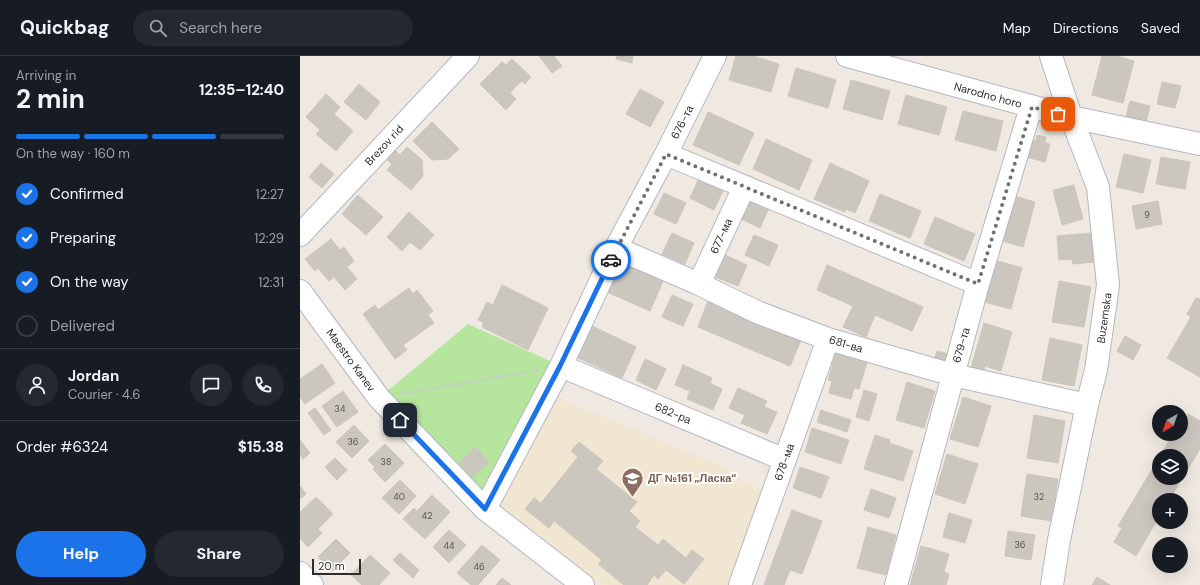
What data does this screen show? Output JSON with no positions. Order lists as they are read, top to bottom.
{
  "streets": {
    "street": [
      "Narodno horo",
      "676-та",
      "Brezov rid",
      "677-ма",
      "Buzemska",
      "681-ва",
      "679-та",
      "Maestro Kanev",
      "682-ра",
      "678-ма"
    ]
  },
  "crossings": [
    ["Narodno horo", "Buzemska"],
    ["Narodno horo", "679-та"],
    ["676-та", "681-ва"],
    ["676-та", "Maestro Kanev"],
    ["676-та", "682-ра"],
    ["677-ма", "681-ва"],
    ["Buzemska", "681-ва"],
    ["681-ва", "679-та"],
    ["681-ва", "678-ма"],
    ["682-ра", "678-ма"]
  ],
  "places": {
    "school or university": ["ДГ №161 „Ласка“"]
  },
  "house_numbers": [
    "9",
    "34",
    "36",
    "38",
    "40",
    "32",
    "42",
    "36",
    "44",
    "46"
  ],
  "scale_bar": "20 m",
  "north": "bottom left",
  "page": {
    "header": "Quickbag",
    "search": "Search here",
    "nav": ["Map", "Directions", "Saved"],
    "heading": ["2 min", "Arriving in", "12:35–12:40"],
    "panel": [
      "Jordan",
      "Courier · 4.6",
      "Order #6324",
      "$15.38"
    ],
    "bar": "On the way · 160 m",
    "list": [
      ["Confirmed", "12:27"],
      ["Preparing", "12:29"],
      ["On the way", "12:31"],
      "Delivered"
    ],
    "map_buttons": ["+", "−"],
    "buttons": ["Help", "Share"],
    "scale": "20 m"
  }
}
